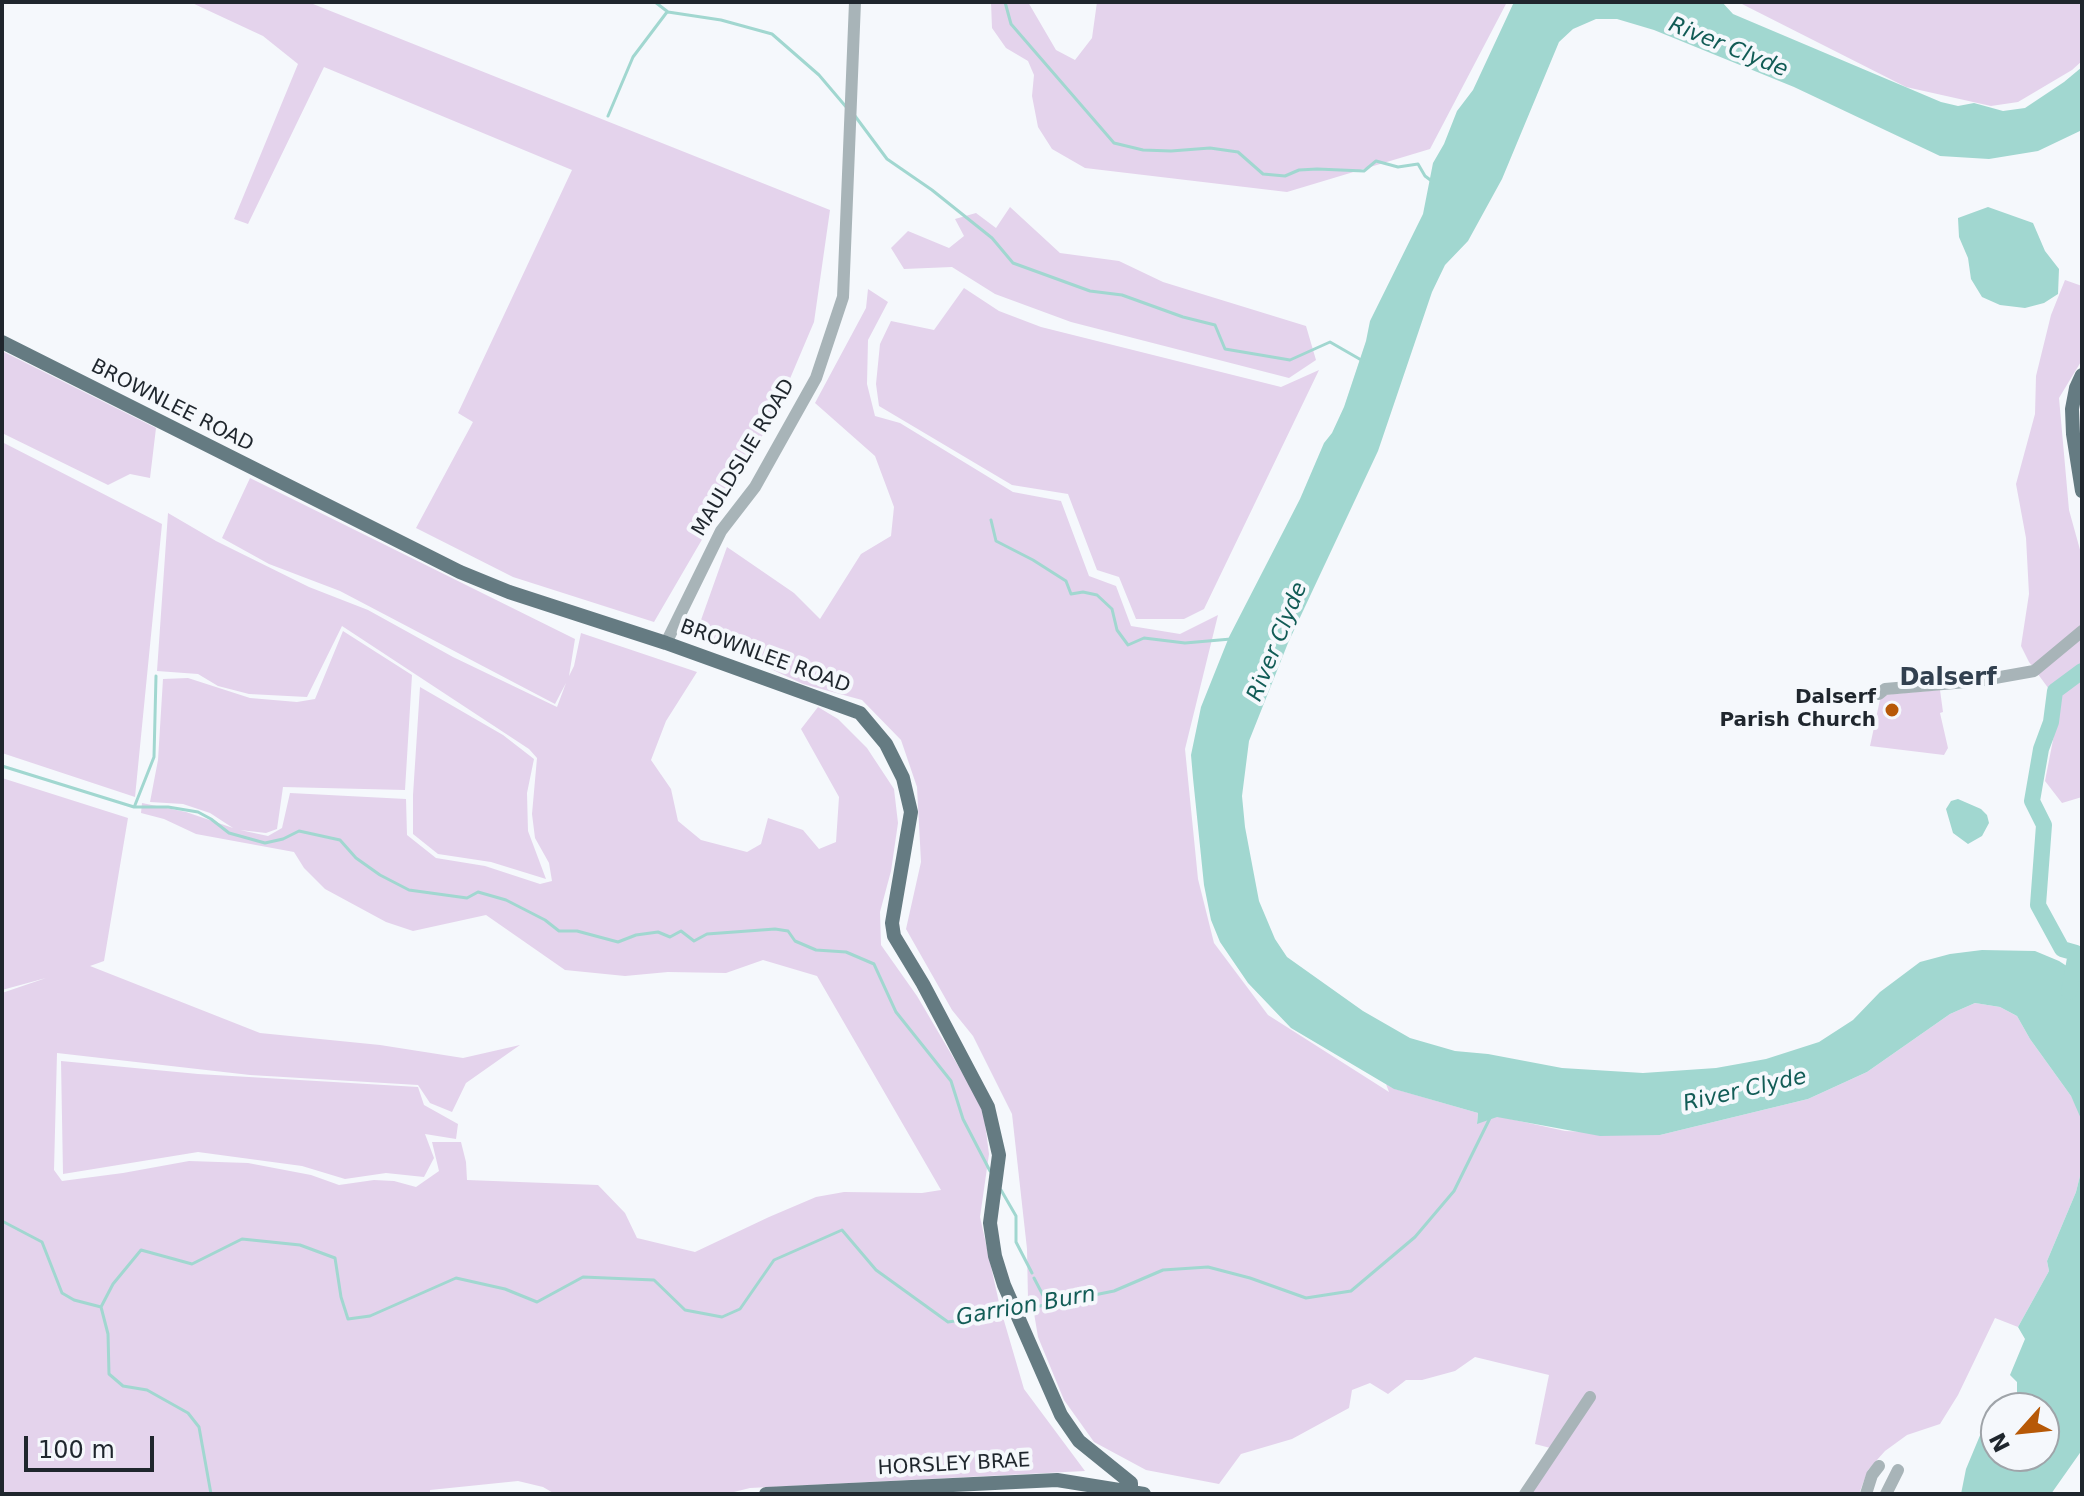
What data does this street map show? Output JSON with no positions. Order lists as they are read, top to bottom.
{
  "streets": {
    "main road": ["BROWNLEE ROAD", "HORSLEY BRAE"],
    "street": ["MAULDSLIE ROAD"]
  },
  "crossings": [
    ["BROWNLEE ROAD", "MAULDSLIE ROAD"],
    ["BROWNLEE ROAD", "HORSLEY BRAE"]
  ],
  "districts": ["Dalserf"],
  "water": ["River Clyde", "Garrion Burn"],
  "places": ["Dalserf Parish Church"],
  "scale_bar": "100 m",
  "north": "bottom left"
}
